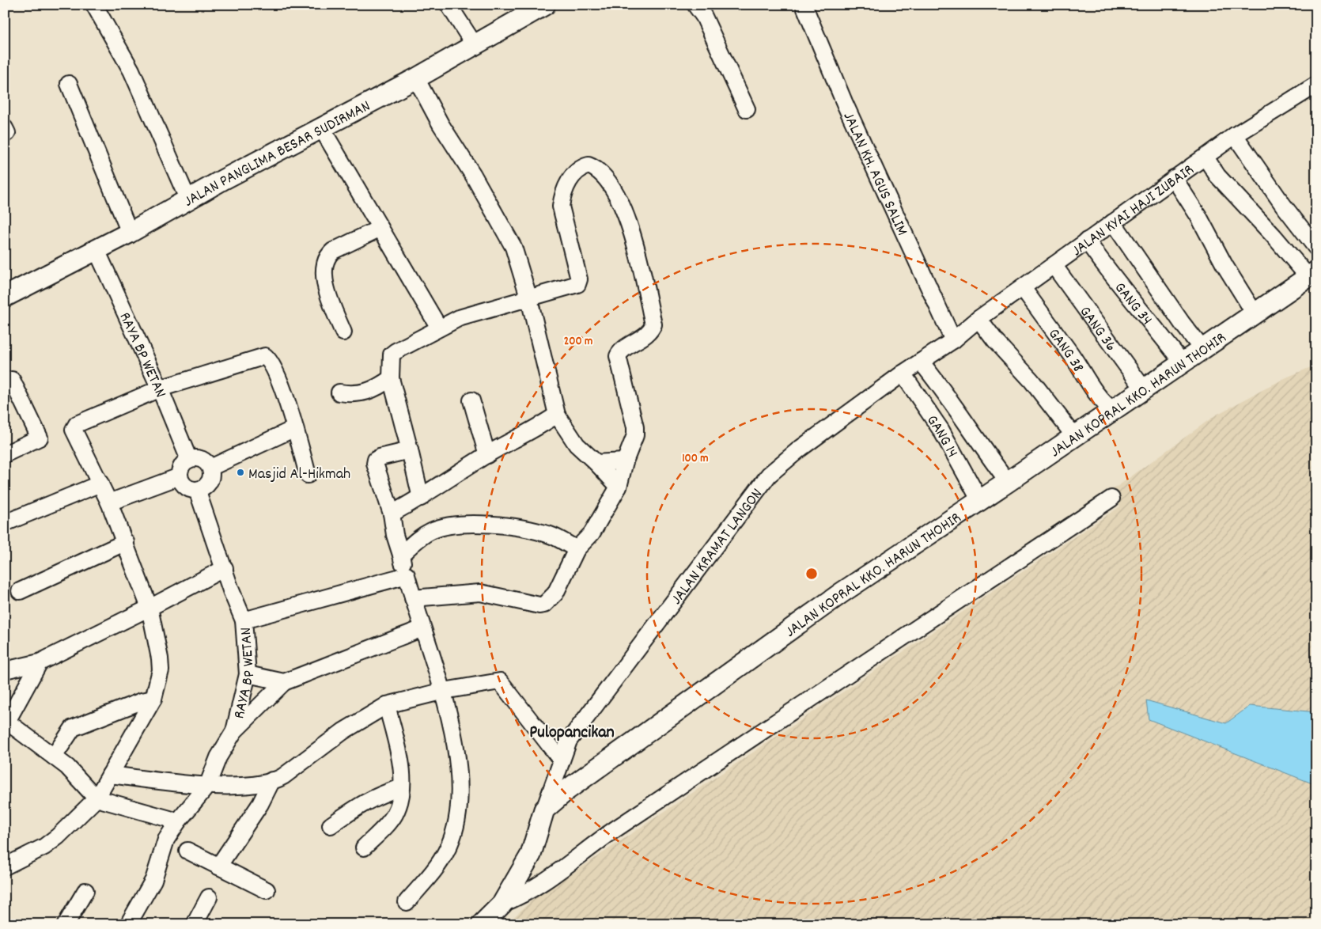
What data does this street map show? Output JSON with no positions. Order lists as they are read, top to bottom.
{
  "streets": {
    "main road": ["JALAN PANGLIMA BESAR SUDIRMAN", "JALAN KOPRAL KKO. HARUN THOHIR"],
    "street": [
      "JALAN KH. AGUS SALIM",
      "JALAN KYAI HAJI ZUBAIR",
      "GANG 34",
      "GANG 36",
      "GANG 38",
      "RAYA BP WETAN",
      "GANG 14",
      "JALAN KRAMAT LANGON"
    ]
  },
  "crossings": [
    ["JALAN PANGLIMA BESAR SUDIRMAN", "RAYA BP WETAN"],
    ["JALAN KH. AGUS SALIM", "JALAN KYAI HAJI ZUBAIR"],
    ["JALAN KH. AGUS SALIM", "JALAN KRAMAT LANGON"],
    ["JALAN KYAI HAJI ZUBAIR", "GANG 34"],
    ["JALAN KYAI HAJI ZUBAIR", "GANG 36"],
    ["JALAN KYAI HAJI ZUBAIR", "GANG 38"],
    ["JALAN KYAI HAJI ZUBAIR", "JALAN KRAMAT LANGON"],
    ["GANG 34", "JALAN KOPRAL KKO. HARUN THOHIR"],
    ["GANG 36", "JALAN KOPRAL KKO. HARUN THOHIR"],
    ["GANG 38", "JALAN KOPRAL KKO. HARUN THOHIR"],
    ["JALAN KOPRAL KKO. HARUN THOHIR", "GANG 14"],
    ["JALAN KOPRAL KKO. HARUN THOHIR", "JALAN KRAMAT LANGON"],
    ["GANG 14", "JALAN KRAMAT LANGON"]
  ],
  "districts": ["Pulopancikan"],
  "places": ["Masjid Al-Hikmah"],
  "rings": ["200 m", "100 m"]
}
